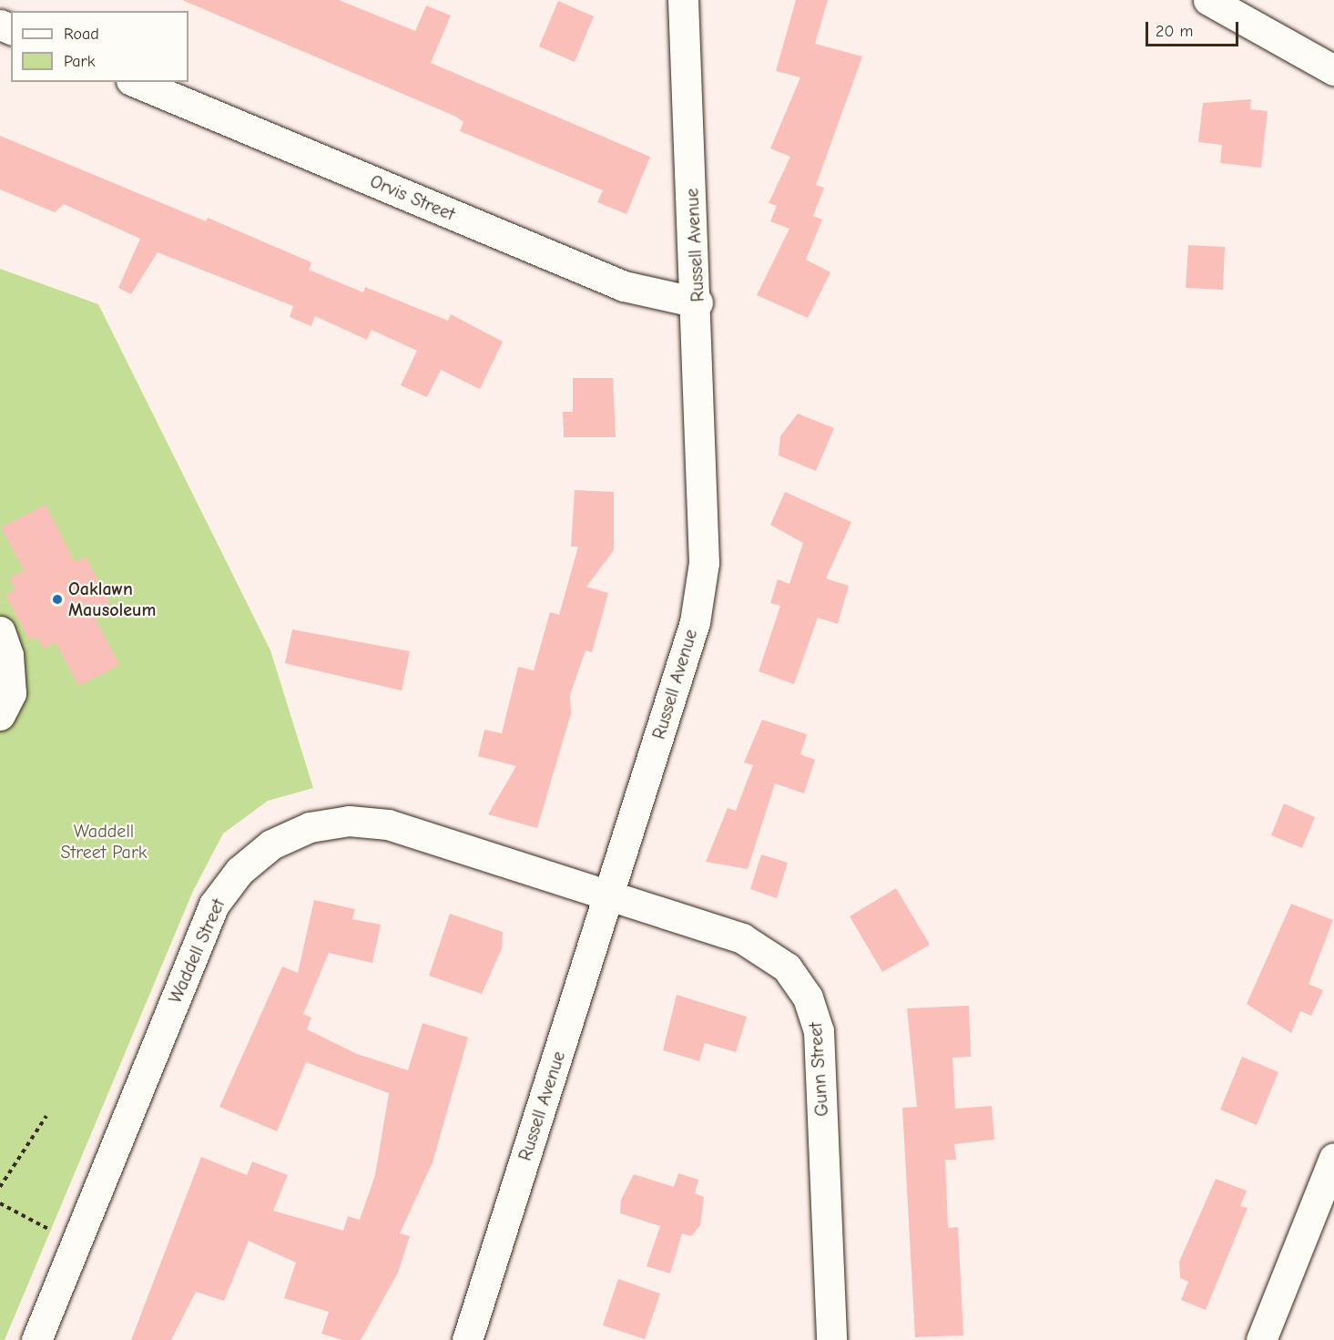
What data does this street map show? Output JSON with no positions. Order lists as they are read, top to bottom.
{
  "streets": {
    "street": [
      "Orvis Street",
      "Russell Avenue",
      "Waddell Street",
      "Gunn Street"
    ]
  },
  "crossings": [
    ["Orvis Street", "Russell Avenue"],
    ["Russell Avenue", "Waddell Street"],
    ["Russell Avenue", "Gunn Street"],
    ["Waddell Street", "Gunn Street"]
  ],
  "parks": ["Waddell Street Park"],
  "places": ["Oaklawn Mausoleum"],
  "legend": ["Road", "Park"],
  "scale_bar": "20 m"
}
